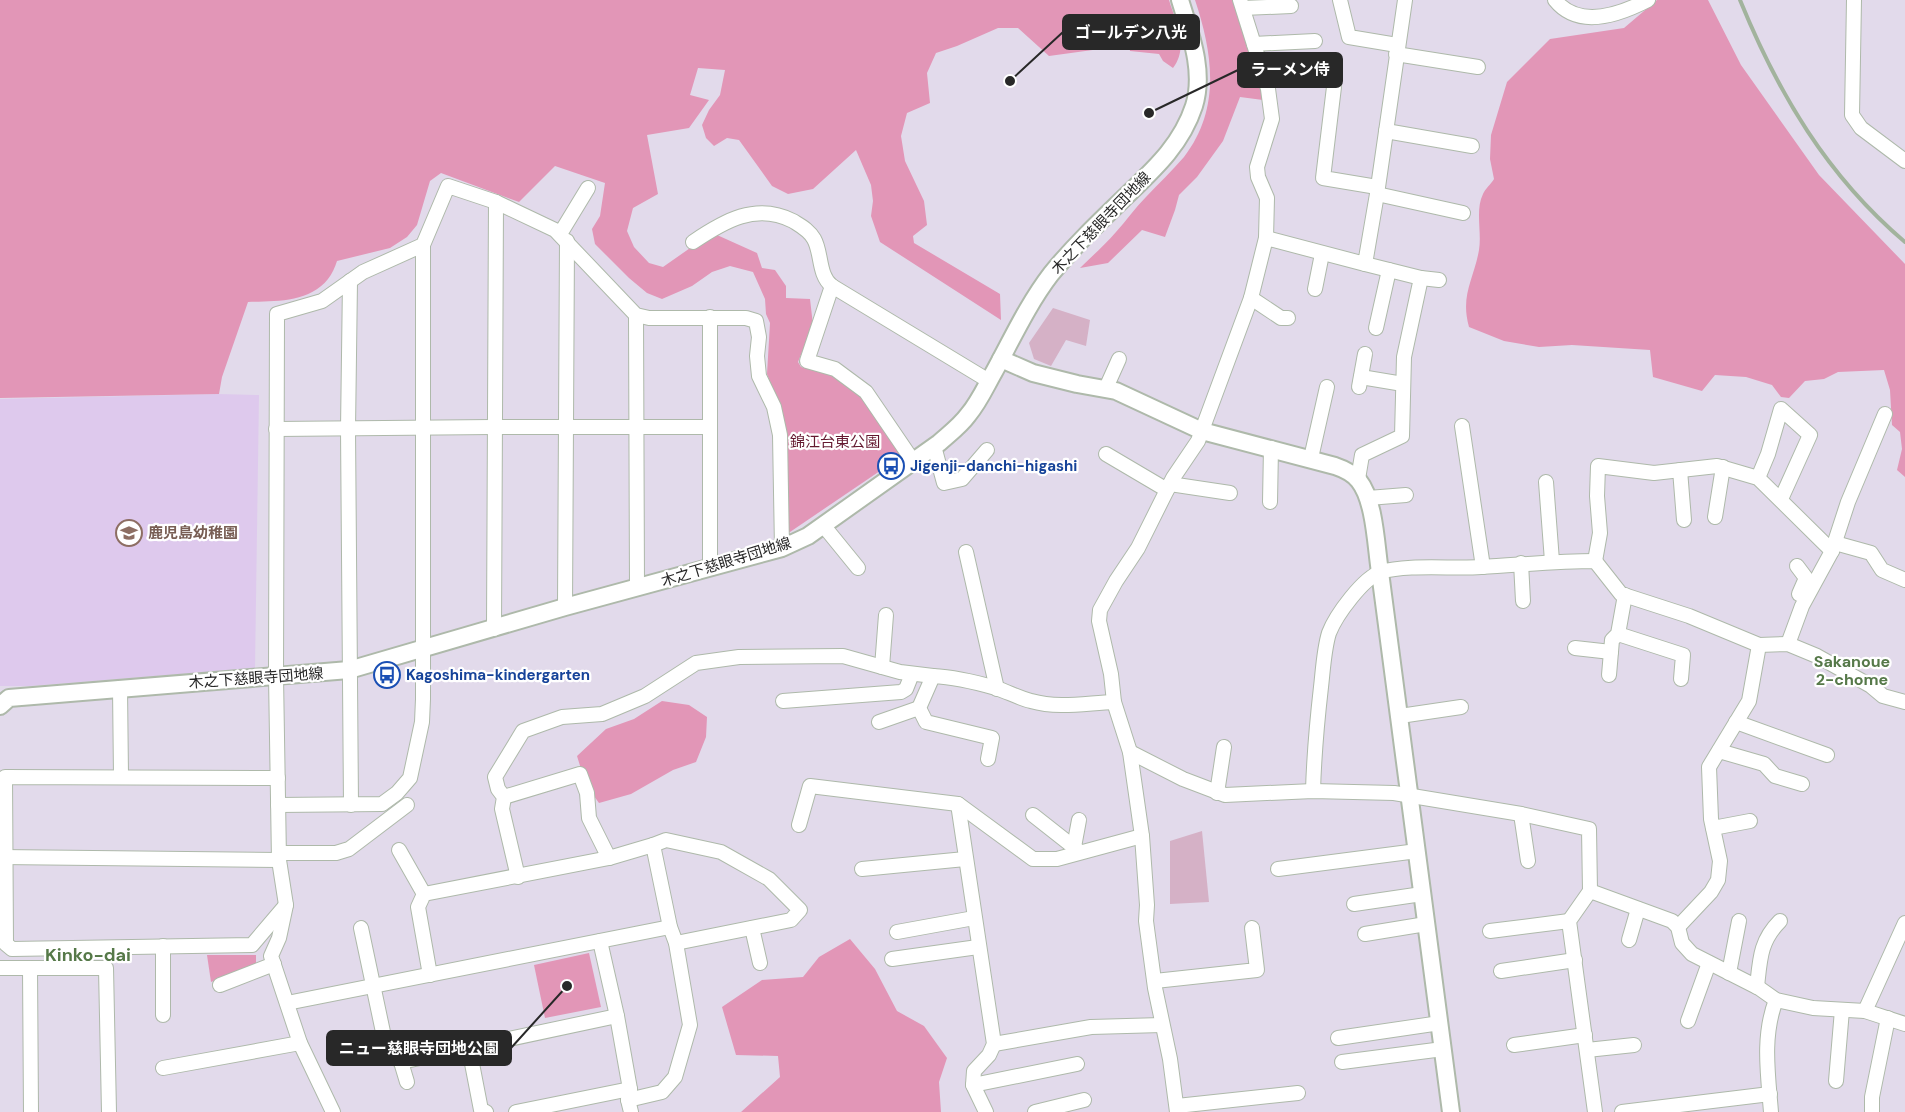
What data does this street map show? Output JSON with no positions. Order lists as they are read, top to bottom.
{
  "streets": {
    "street": ["木之下慈眼寺団地線"]
  },
  "districts": ["Sakanoue 2-chome", "Kinko-dai"],
  "parks": ["錦江台東公園"],
  "places": {
    "other": ["ゴールデン八光", "ラーメン侍", "ニュー慈眼寺団地公園"],
    "bus stop": ["Jigenji-danchi-higashi", "Kagoshima-kindergarten"],
    "school or university": ["鹿児島幼稚園"]
  }
}
